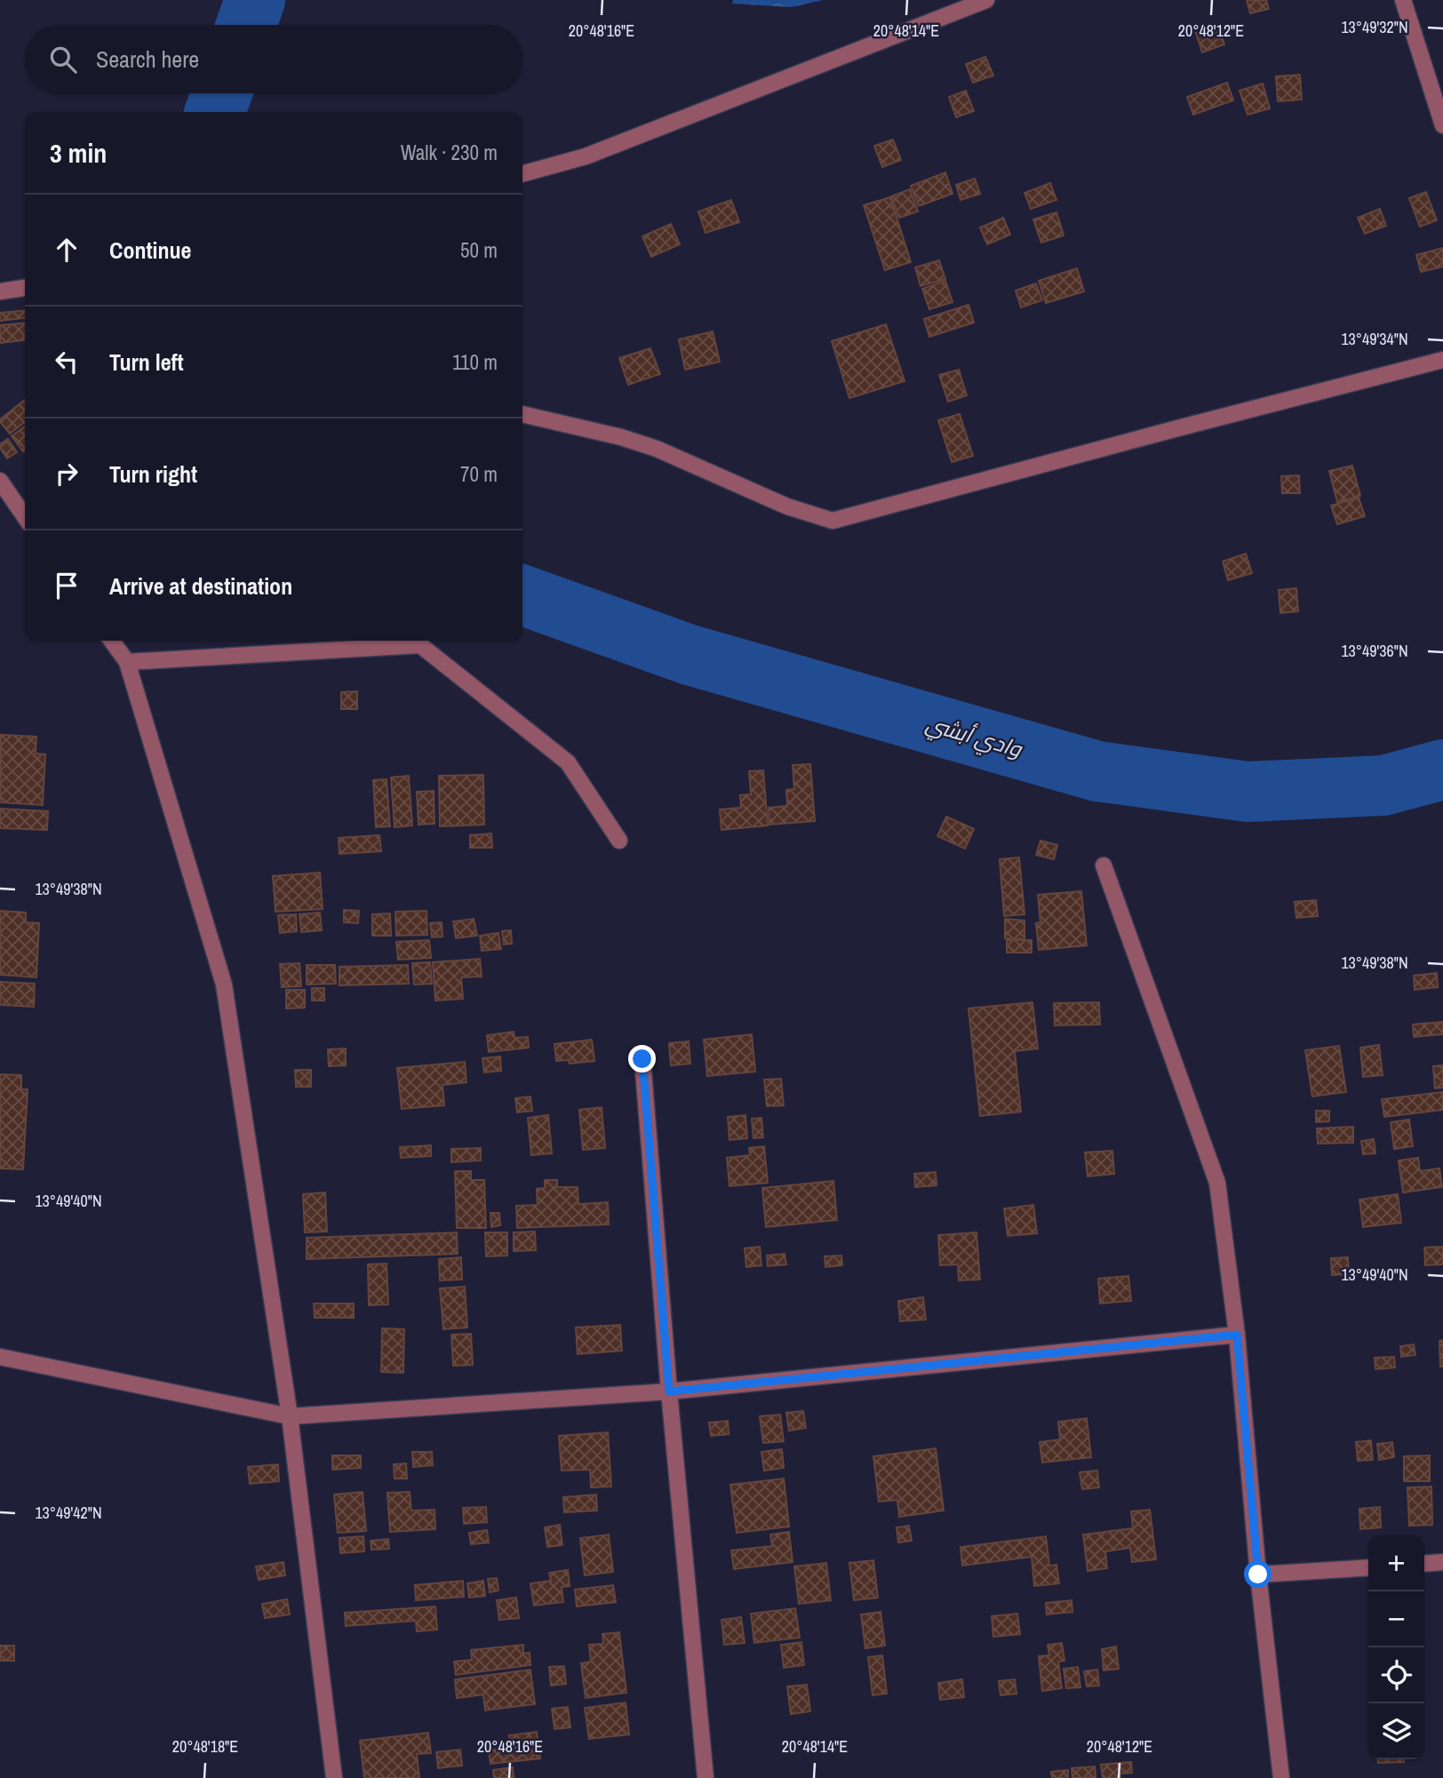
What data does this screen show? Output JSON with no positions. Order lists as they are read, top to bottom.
{
  "water": ["وادي أبشي"],
  "page": {
    "search": "Search here",
    "heading": ["3 min", "Walk · 230 m"],
    "list": [
      ["Continue", "50 m"],
      ["Turn left", "110 m"],
      ["Turn right", "70 m"],
      "Arrive at destination"
    ],
    "map_buttons": ["+", "−"]
  },
  "coordinates": [
    "13°49'32\"N",
    "20°48'16\"E",
    "20°48'14\"E",
    "20°48'12\"E",
    "13°49'34\"N",
    "13°49'36\"N",
    "13°49'38\"N",
    "13°49'40\"N",
    "13°49'42\"N",
    "20°48'18\"E"
  ]
}
